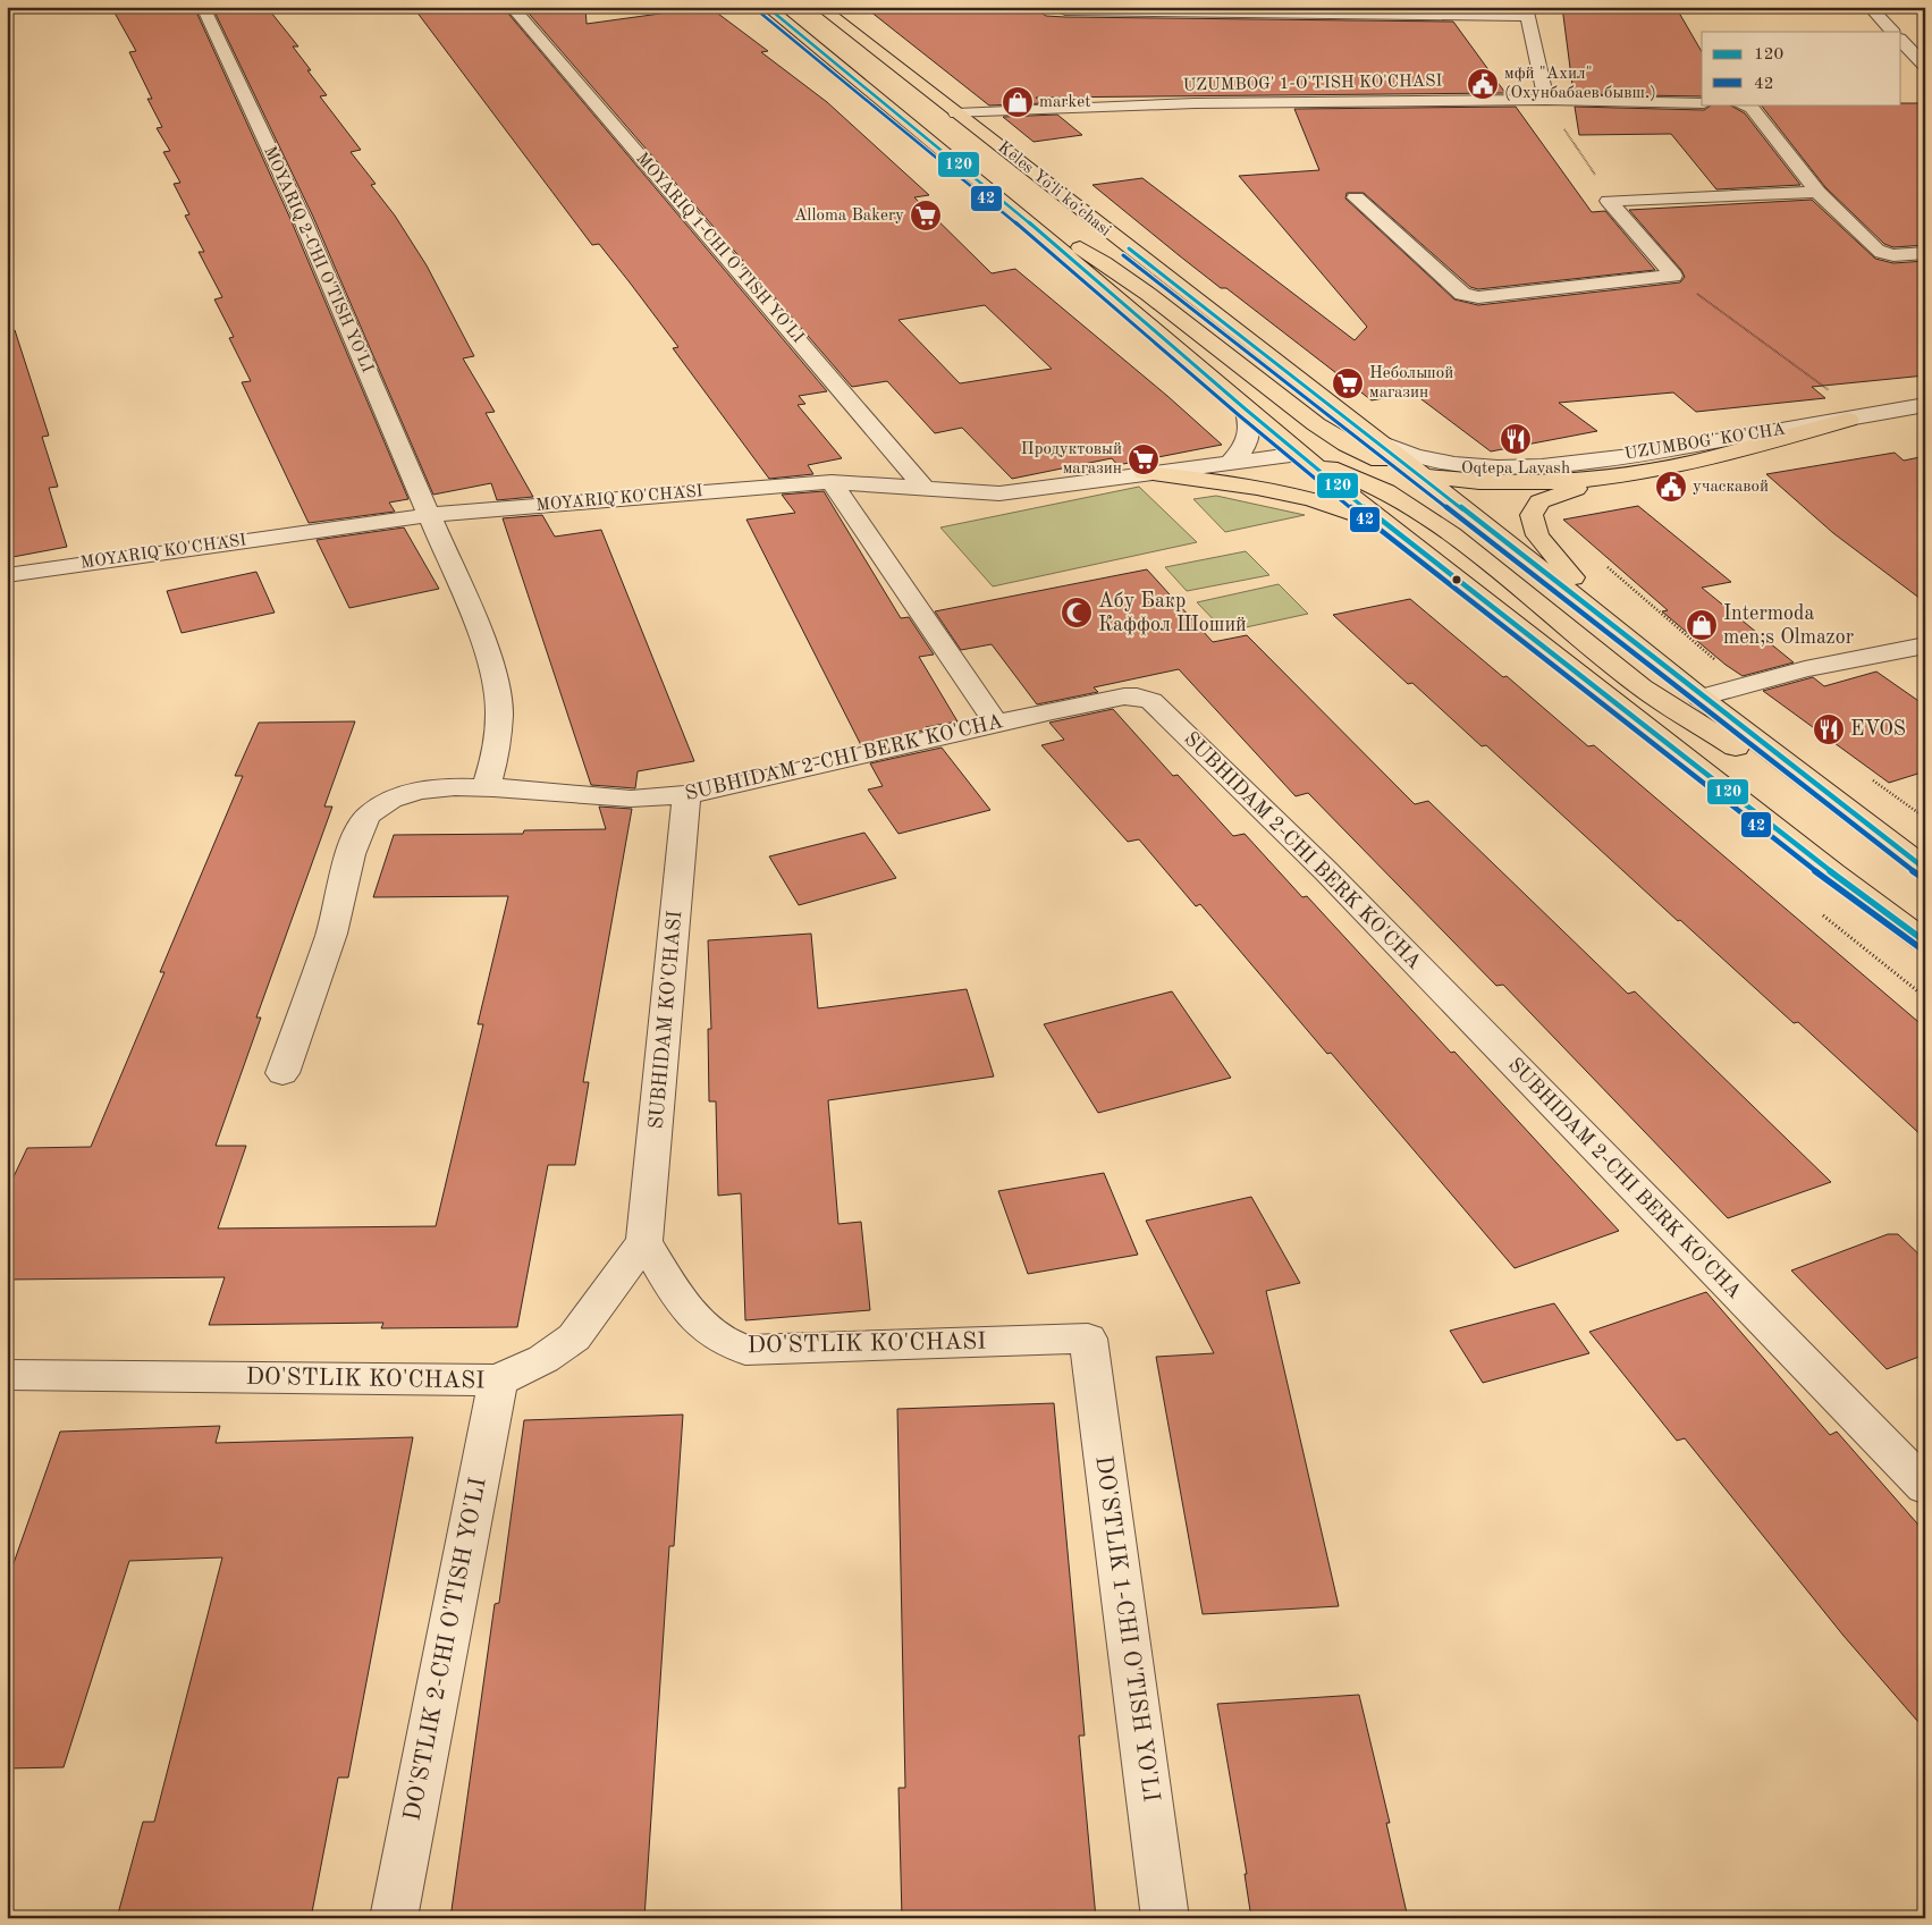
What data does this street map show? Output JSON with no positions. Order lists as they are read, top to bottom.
{
  "streets": {
    "main road": ["Keles Yoʻli koʻchasi", "UZUMBOG' KO'CHA"],
    "street": [
      "UZUMBOG' 1-O'TISH KO'CHASI",
      "MOYARIQ 1-CHI O'TISH YO'LI",
      "MOYARIQ 2-CHI O'TISH YO'LI",
      "MOYARIQ KO'CHASI",
      "SUBHIDAM 2-CHI BERK KO'CHA",
      "SUBHIDAM KO'CHASI",
      "DO'STLIK KO'CHASI",
      "DO'STLIK 1-CHI O'TISH YO'LI",
      "DO'STLIK 2-CHI O'TISH YO'LI"
    ]
  },
  "crossings": [
    ["UZUMBOG' 1-O'TISH KO'CHASI", "Keles Yoʻli koʻchasi"],
    ["Keles Yoʻli koʻchasi", "UZUMBOG' KO'CHA"],
    ["MOYARIQ 1-CHI O'TISH YO'LI", "MOYARIQ KO'CHASI"],
    ["MOYARIQ 2-CHI O'TISH YO'LI", "MOYARIQ KO'CHASI"],
    ["MOYARIQ 2-CHI O'TISH YO'LI", "SUBHIDAM 2-CHI BERK KO'CHA"],
    ["SUBHIDAM 2-CHI BERK KO'CHA", "SUBHIDAM KO'CHASI"],
    ["SUBHIDAM KO'CHASI", "DO'STLIK KO'CHASI"],
    ["DO'STLIK KO'CHASI", "DO'STLIK 1-CHI O'TISH YO'LI"],
    ["DO'STLIK KO'CHASI", "DO'STLIK 2-CHI O'TISH YO'LI"]
  ],
  "places": {
    "public building": ["мфй \"Ахил\" (Охунбабаев бывш.)", "учаскавой"],
    "shop": ["market", "Intermoda men;s Olmazor"],
    "supermarket": ["Alloma Bakery", "Небольшой магазин", "Продуктовый магазин"],
    "restaurant": ["Oqtepa Lavash", "EVOS"],
    "mosque": ["Абу Бакр Каффол Шоший"]
  },
  "lines": ["transit line 120", "transit line 42"],
  "legend": ["120", "42"]
}
